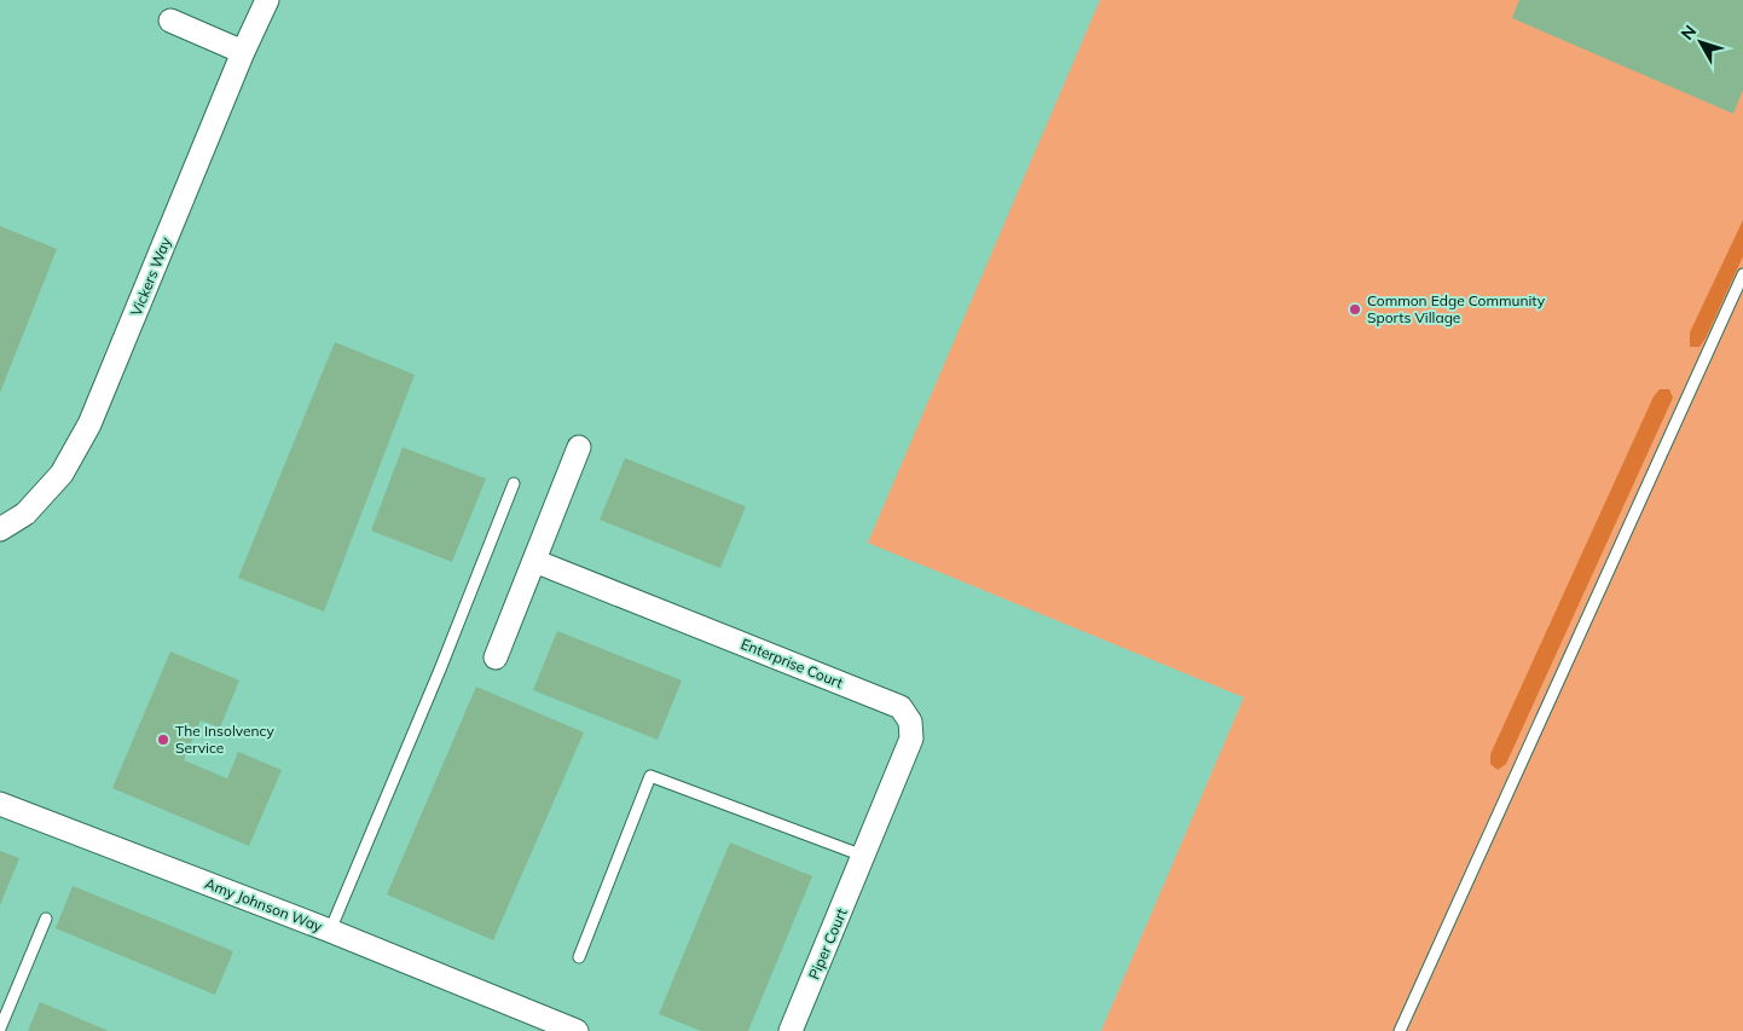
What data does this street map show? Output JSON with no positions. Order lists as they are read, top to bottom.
{
  "streets": {
    "street": [
      "Vickers Way",
      "Enterprise Court",
      "Amy Johnson Way",
      "Piper Court"
    ]
  },
  "crossings": [
    ["Enterprise Court", "Piper Court"]
  ],
  "places": ["Common Edge Community Sports Village", "The Insolvency Service"],
  "north": "top left"
}
